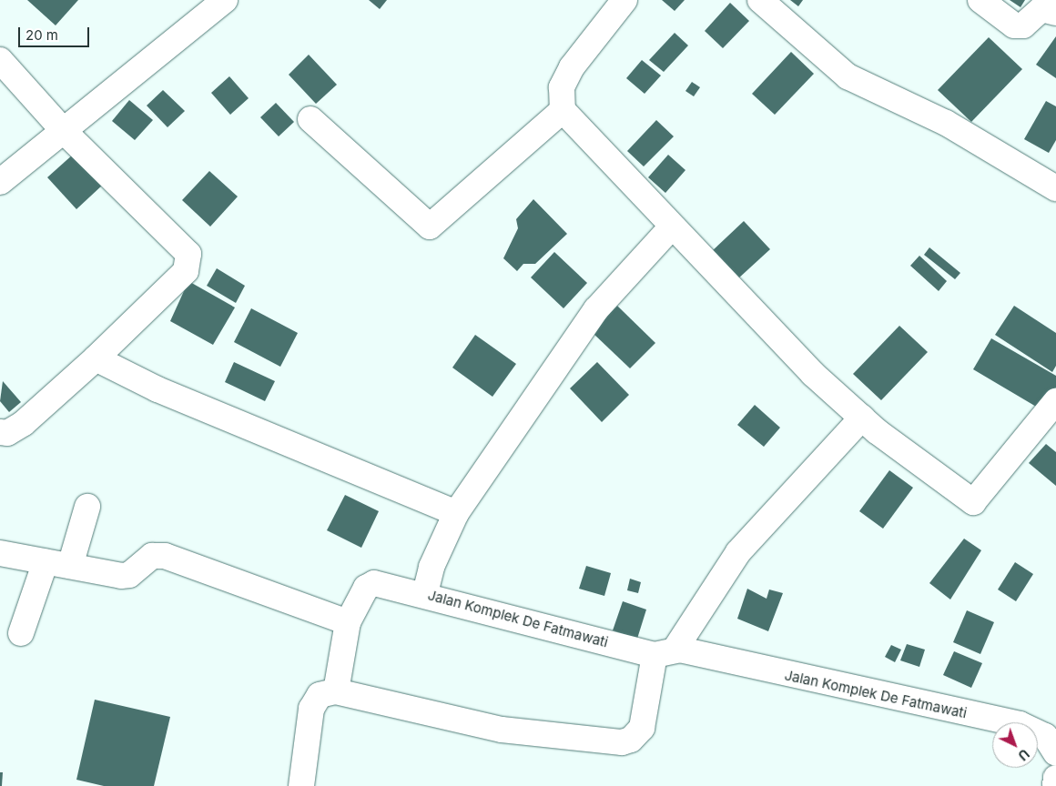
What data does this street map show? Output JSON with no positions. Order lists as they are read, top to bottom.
{
  "streets": {
    "street": ["Jalan Komplek De Fatmawati"]
  },
  "scale_bar": "20 m",
  "north": "bottom right"
}
